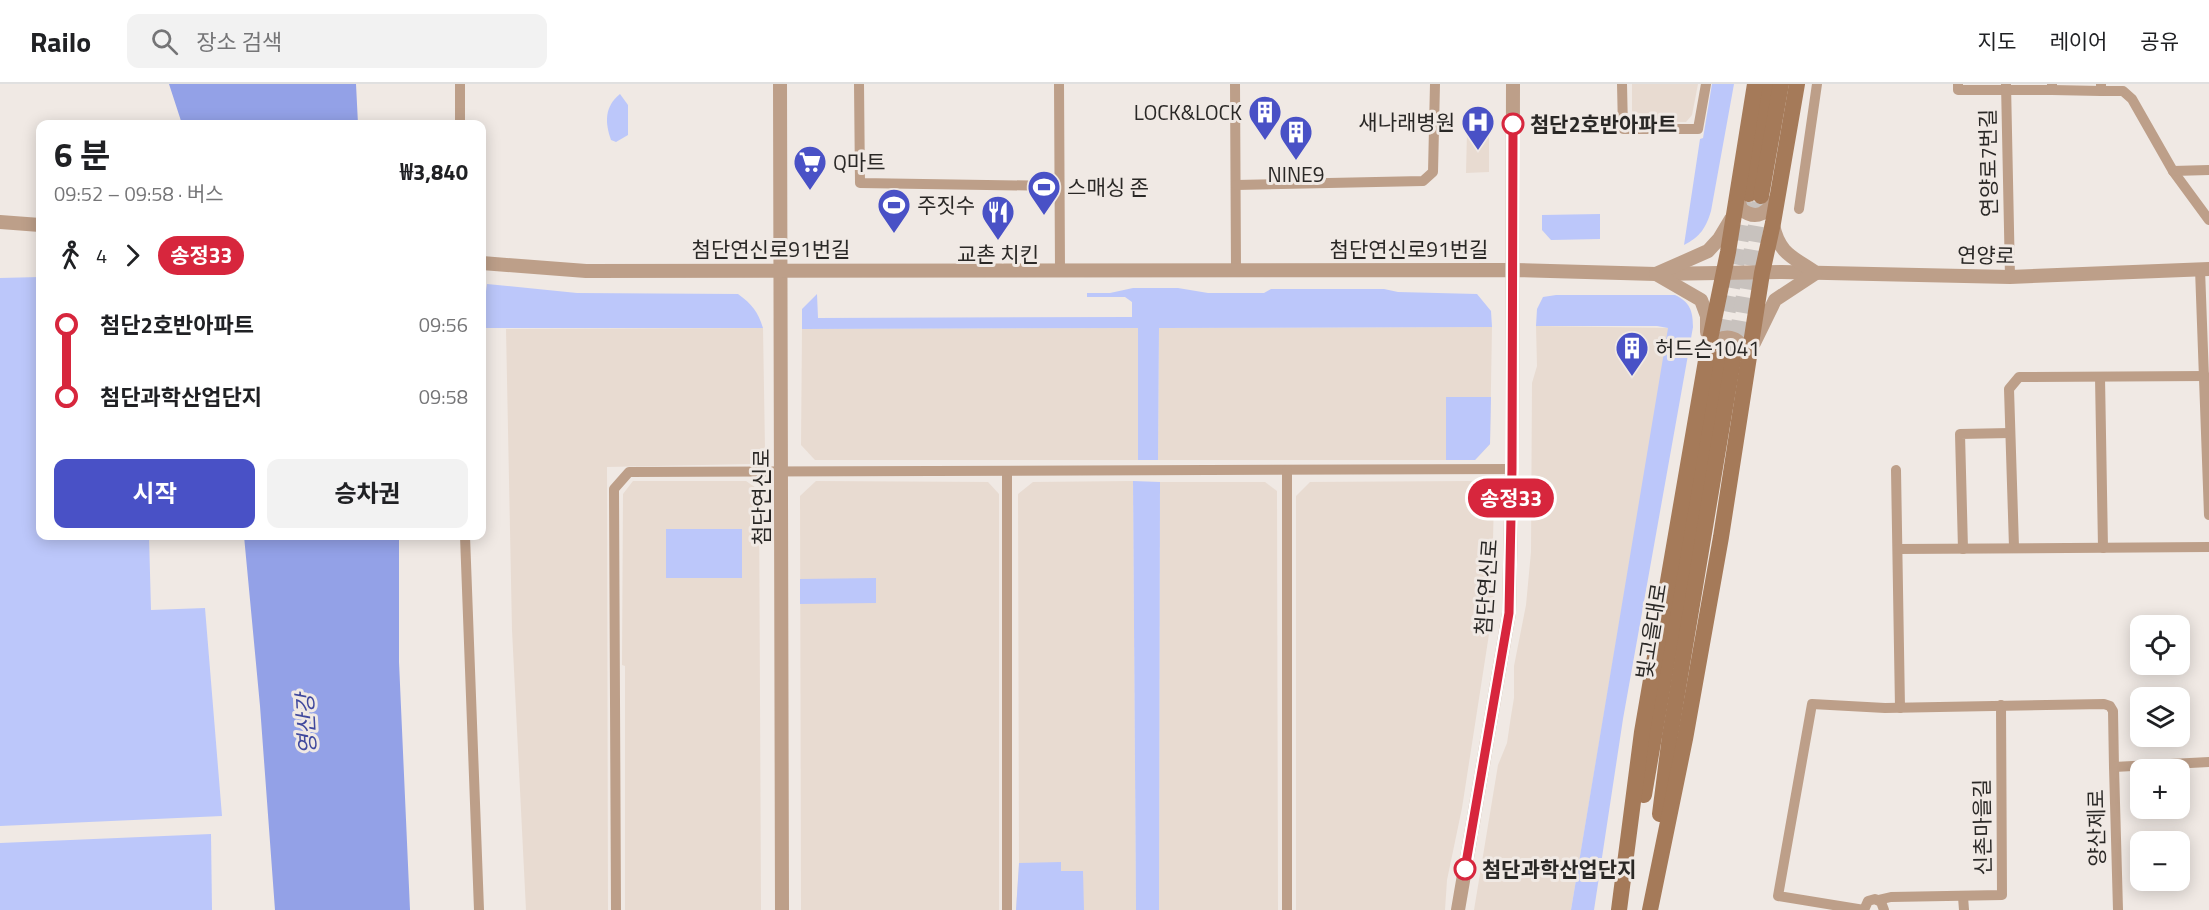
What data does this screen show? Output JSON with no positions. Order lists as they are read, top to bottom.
{
  "streets": {
    "main road": ["빛고을대로"],
    "street": [
      "연양로7번길",
      "첨단연신로91번길",
      "연양로",
      "첨단연신로",
      "신촌마을길",
      "양산제로"
    ]
  },
  "crossings": [
    ["연양로7번길", "연양로"],
    ["첨단연신로91번길", "연양로"],
    ["첨단연신로91번길", "첨단연신로"]
  ],
  "water": ["영산강"],
  "places": {
    "other": ["첨단2호반아파트", "첨단과학산업단지"],
    "building": ["LOCK&LOCK", "NINE9", "허드슨1041"],
    "hospital": ["새나래병원"],
    "supermarket": ["Q마트"],
    "sports": ["스매싱 존", "주짓수"],
    "restaurant": ["교촌 치킨"]
  },
  "lines": ["bus line 송정33"],
  "page": {
    "header": "Railo",
    "search": "장소 검색",
    "nav": ["지도", "레이어", "공유"],
    "on_map": "송정33",
    "heading": ["6 분", "09:52 – 09:58 · 버스", "₩3,840"],
    "legs": ["4", "송정33"],
    "list": [
      {
        "name": "첨단2호반아파트",
        "value": "09:56"
      },
      {
        "name": "첨단과학산업단지",
        "value": "09:58"
      }
    ],
    "buttons": ["시작", "승차권"],
    "map_buttons": ["+", "−"]
  }
}
